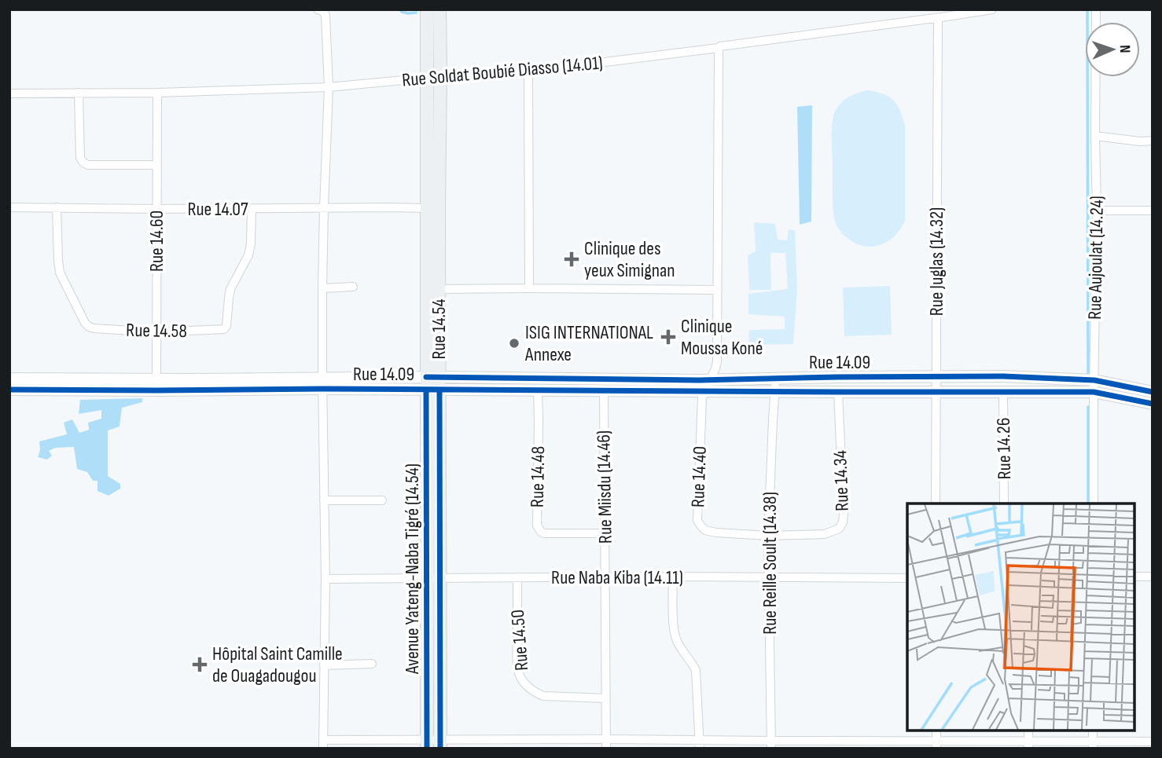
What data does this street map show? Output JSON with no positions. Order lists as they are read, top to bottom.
{
  "streets": {
    "main road": ["Rue 14.54", "Avenue Yateng-Naba Tigré (14.54)"],
    "street": [
      "Rue Soldat Boubié Diasso (14.01)",
      "Rue 14.07",
      "Rue 14.60",
      "Rue Aujoulat (14.24)",
      "Rue Juglas (14.32)",
      "Rue 14.58",
      "Rue 14.09",
      "Rue 14.26",
      "Rue 14.48",
      "Rue 14.40",
      "Rue 14.34",
      "Rue Miisdu (14.46)",
      "Rue Reille Soult (14.38)",
      "Rue Naba Kiba (14.11)",
      "Rue 14.50"
    ]
  },
  "crossings": [
    ["Rue Soldat Boubié Diasso (14.01)", "Rue 14.60"],
    ["Rue Soldat Boubié Diasso (14.01)", "Rue Juglas (14.32)"],
    ["Rue Soldat Boubié Diasso (14.01)", "Rue 14.54"],
    ["Rue Soldat Boubié Diasso (14.01)", "Avenue Yateng-Naba Tigré (14.54)"],
    ["Rue 14.07", "Rue 14.60"],
    ["Rue 14.07", "Rue 14.58"],
    ["Rue 14.07", "Avenue Yateng-Naba Tigré (14.54)"],
    ["Rue 14.60", "Rue 14.58"],
    ["Rue 14.60", "Rue 14.09"],
    ["Rue Aujoulat (14.24)", "Rue 14.09"],
    ["Rue Juglas (14.32)", "Rue 14.09"],
    ["Rue 14.54", "Rue 14.09"],
    ["Rue 14.54", "Avenue Yateng-Naba Tigré (14.54)"],
    ["Rue 14.54", "Rue Naba Kiba (14.11)"],
    ["Rue 14.09", "Rue 14.26"],
    ["Rue 14.09", "Rue 14.48"],
    ["Rue 14.09", "Rue 14.40"],
    ["Rue 14.09", "Rue 14.34"],
    ["Rue 14.09", "Rue Miisdu (14.46)"],
    ["Rue 14.09", "Rue Reille Soult (14.38)"],
    ["Rue 14.09", "Avenue Yateng-Naba Tigré (14.54)"],
    ["Rue 14.48", "Rue Miisdu (14.46)"],
    ["Rue 14.40", "Rue 14.34"],
    ["Rue 14.40", "Rue Reille Soult (14.38)"],
    ["Rue 14.34", "Rue Reille Soult (14.38)"],
    ["Rue Miisdu (14.46)", "Rue Naba Kiba (14.11)"],
    ["Rue Miisdu (14.46)", "Rue 14.50"],
    ["Rue Reille Soult (14.38)", "Rue Naba Kiba (14.11)"],
    ["Avenue Yateng-Naba Tigré (14.54)", "Rue Naba Kiba (14.11)"],
    ["Rue Naba Kiba (14.11)", "Rue 14.50"]
  ],
  "places": {
    "health": ["Clinique des yeux Simignan", "Clinique Moussa Koné", "Hôpital Saint Camille de Ouagadougou"],
    "other": ["ISIG INTERNATIONAL Annexe"]
  },
  "north": "right"
}
